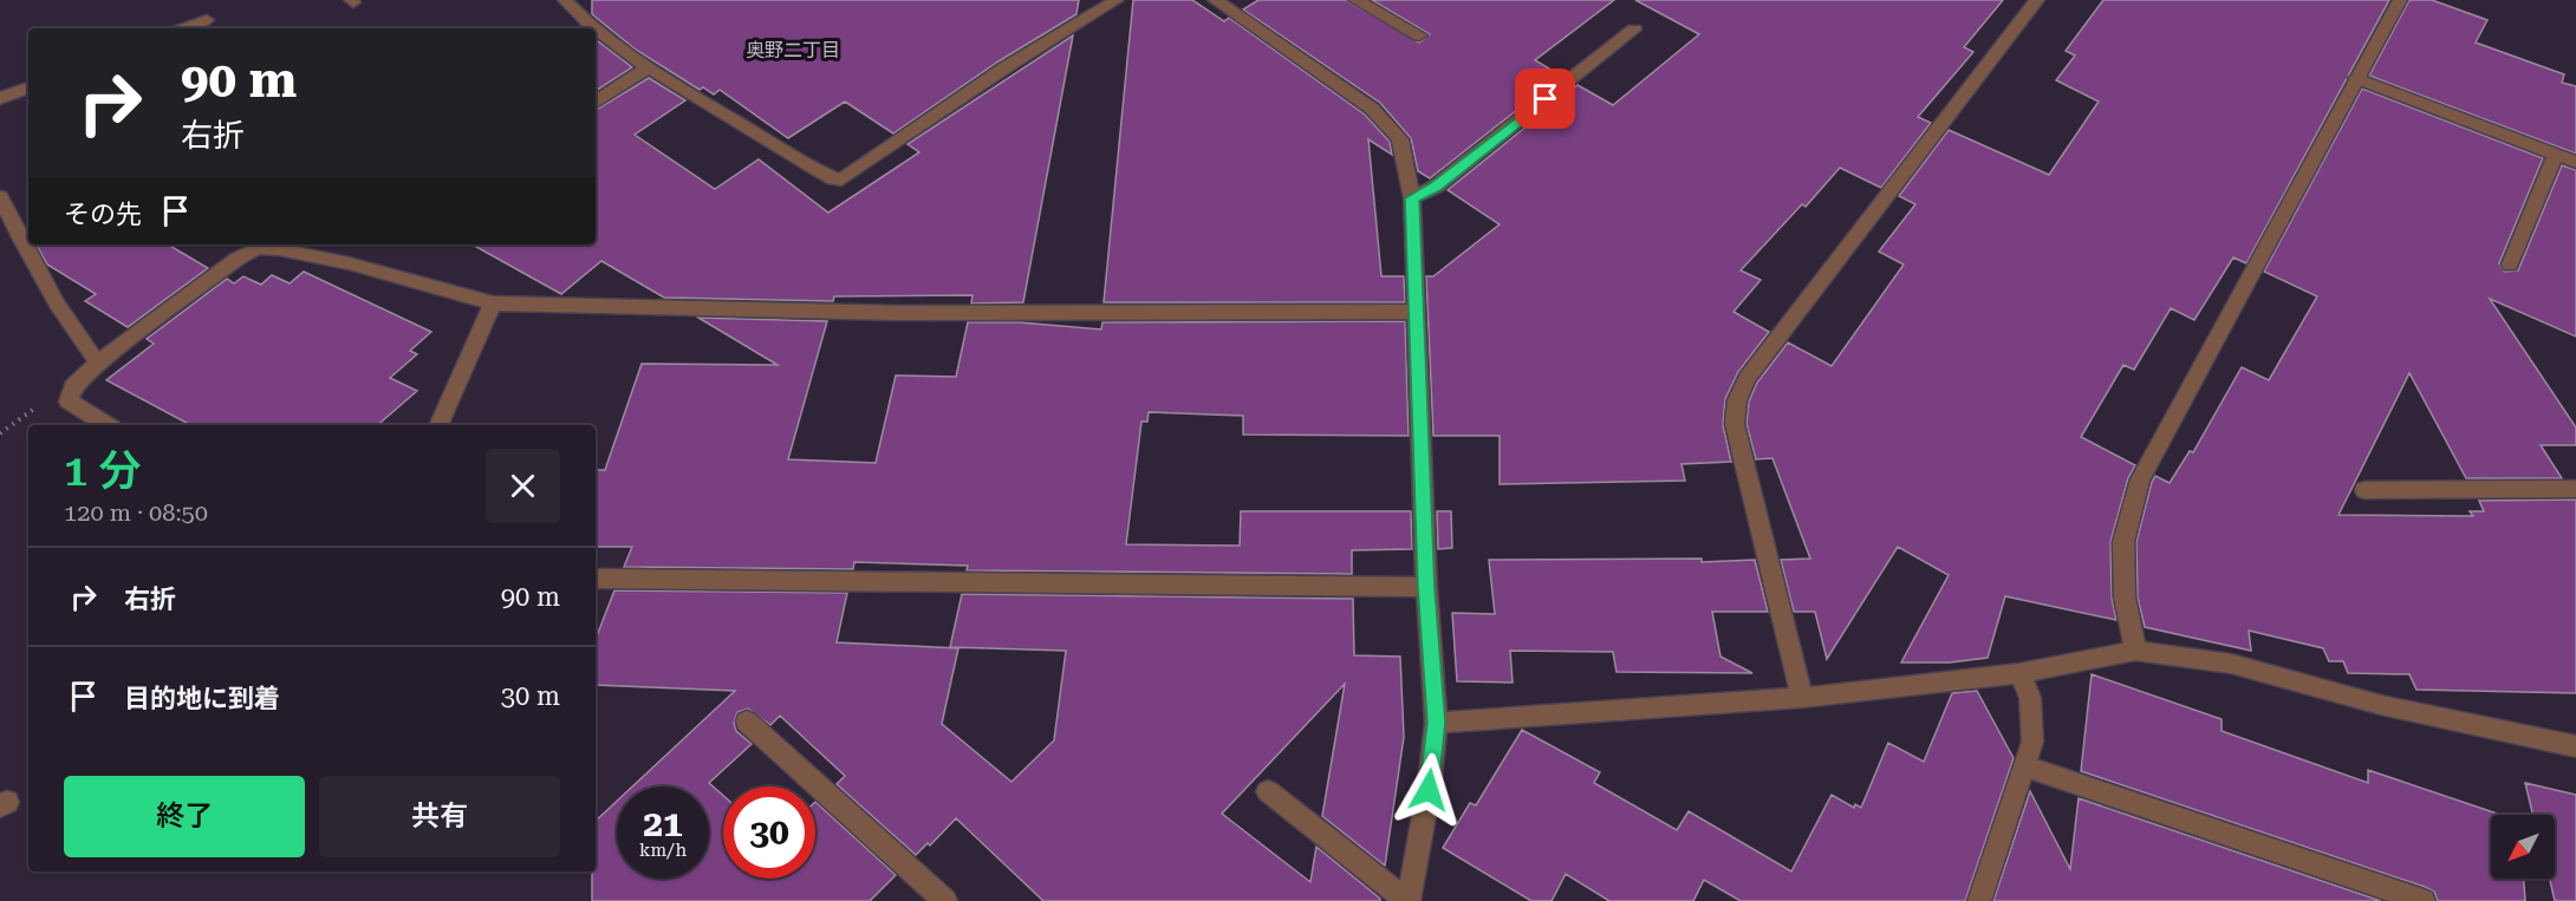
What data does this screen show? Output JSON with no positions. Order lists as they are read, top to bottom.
{
  "districts": ["奥野二丁目"],
  "north": "bottom left",
  "page": {
    "turn": ["90 m", "右折"],
    "then": "その先",
    "heading": ["1 分", "120 m · 08:50"],
    "list": [
      {
        "name": "右折",
        "value": "90 m"
      },
      {
        "name": "目的地に到着",
        "value": "30 m"
      }
    ],
    "buttons": ["終了", "共有"],
    "speed": "21 km/h",
    "limit": "30"
  }
}
